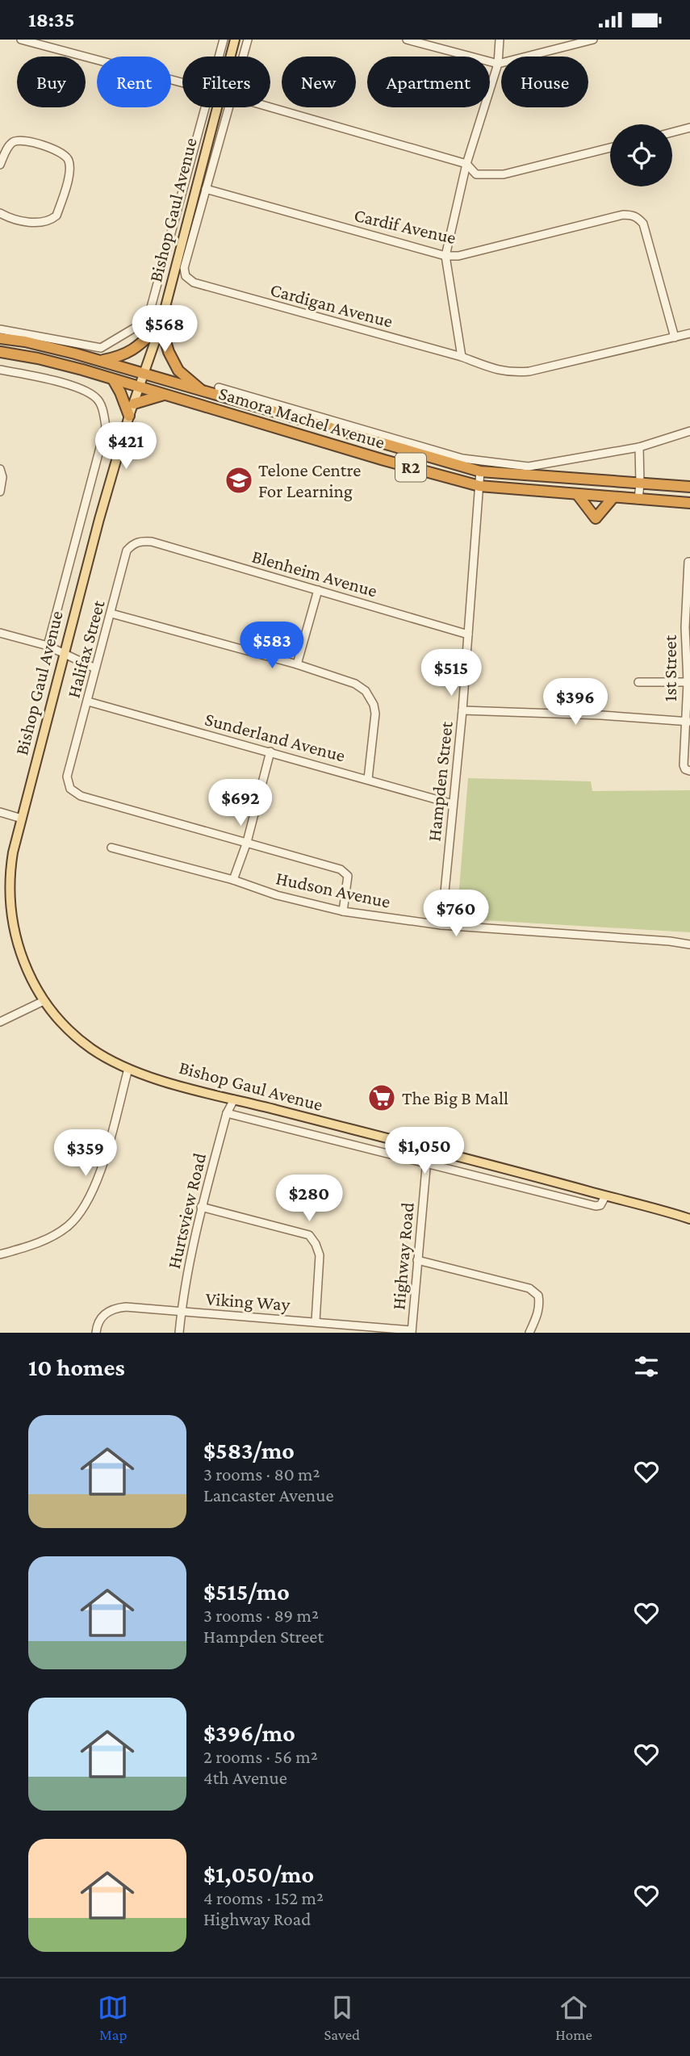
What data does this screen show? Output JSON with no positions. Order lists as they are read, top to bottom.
{
  "streets": {
    "highway": ["Samora Machel Avenue", "R2"],
    "main road": ["Bishop Gaul Avenue"],
    "street": [
      "Cardif Avenue",
      "Cardigan Avenue",
      "Blenheim Avenue",
      "Halifax Street",
      "1st Street",
      "Sunderland Avenue",
      "Hampden Street",
      "Hudson Avenue",
      "Hurtsview Road",
      "Highway Road",
      "Viking Way"
    ]
  },
  "crossings": [
    ["Bishop Gaul Avenue", "Cardif Avenue"],
    ["Bishop Gaul Avenue", "Cardigan Avenue"],
    ["Bishop Gaul Avenue", "Samora Machel Avenue"],
    ["Bishop Gaul Avenue", "R2"],
    ["Bishop Gaul Avenue", "Hurtsview Road"],
    ["Bishop Gaul Avenue", "Highway Road"],
    ["Cardif Avenue", "Cardigan Avenue"],
    ["Samora Machel Avenue", "R2"],
    ["Samora Machel Avenue", "Hampden Street"],
    ["Blenheim Avenue", "Halifax Street"],
    ["Blenheim Avenue", "Hampden Street"],
    ["Halifax Street", "Sunderland Avenue"],
    ["Sunderland Avenue", "Hampden Street"],
    ["Hampden Street", "Hudson Avenue"],
    ["Hurtsview Road", "Viking Way"],
    ["Highway Road", "Viking Way"]
  ],
  "places": {
    "school or university": ["Telone Centre For Learning"],
    "supermarket": ["The Big B Mall"]
  },
  "page": {
    "status": "18:35",
    "chip": [
      "Buy",
      "Rent",
      "Filters",
      "New",
      "Apartment",
      "House"
    ],
    "price": [
      "$568",
      "$421",
      "$583",
      "$515",
      "$396",
      "$692",
      "$760",
      "$1,050",
      "$359",
      "$280"
    ],
    "heading": "10 homes",
    "list": [
      {
        "name": "$583/mo",
        "note": "3 rooms · 80 m² · Lancaster Avenue"
      },
      {
        "name": "$515/mo",
        "note": "3 rooms · 89 m² · Hampden Street"
      },
      {
        "name": "$396/mo",
        "note": "2 rooms · 56 m² · 4th Avenue"
      },
      {
        "name": "$1,050/mo",
        "note": "4 rooms · 152 m² · Highway Road"
      }
    ],
    "tabs": ["Map", "Saved", "Home"]
  }
}
